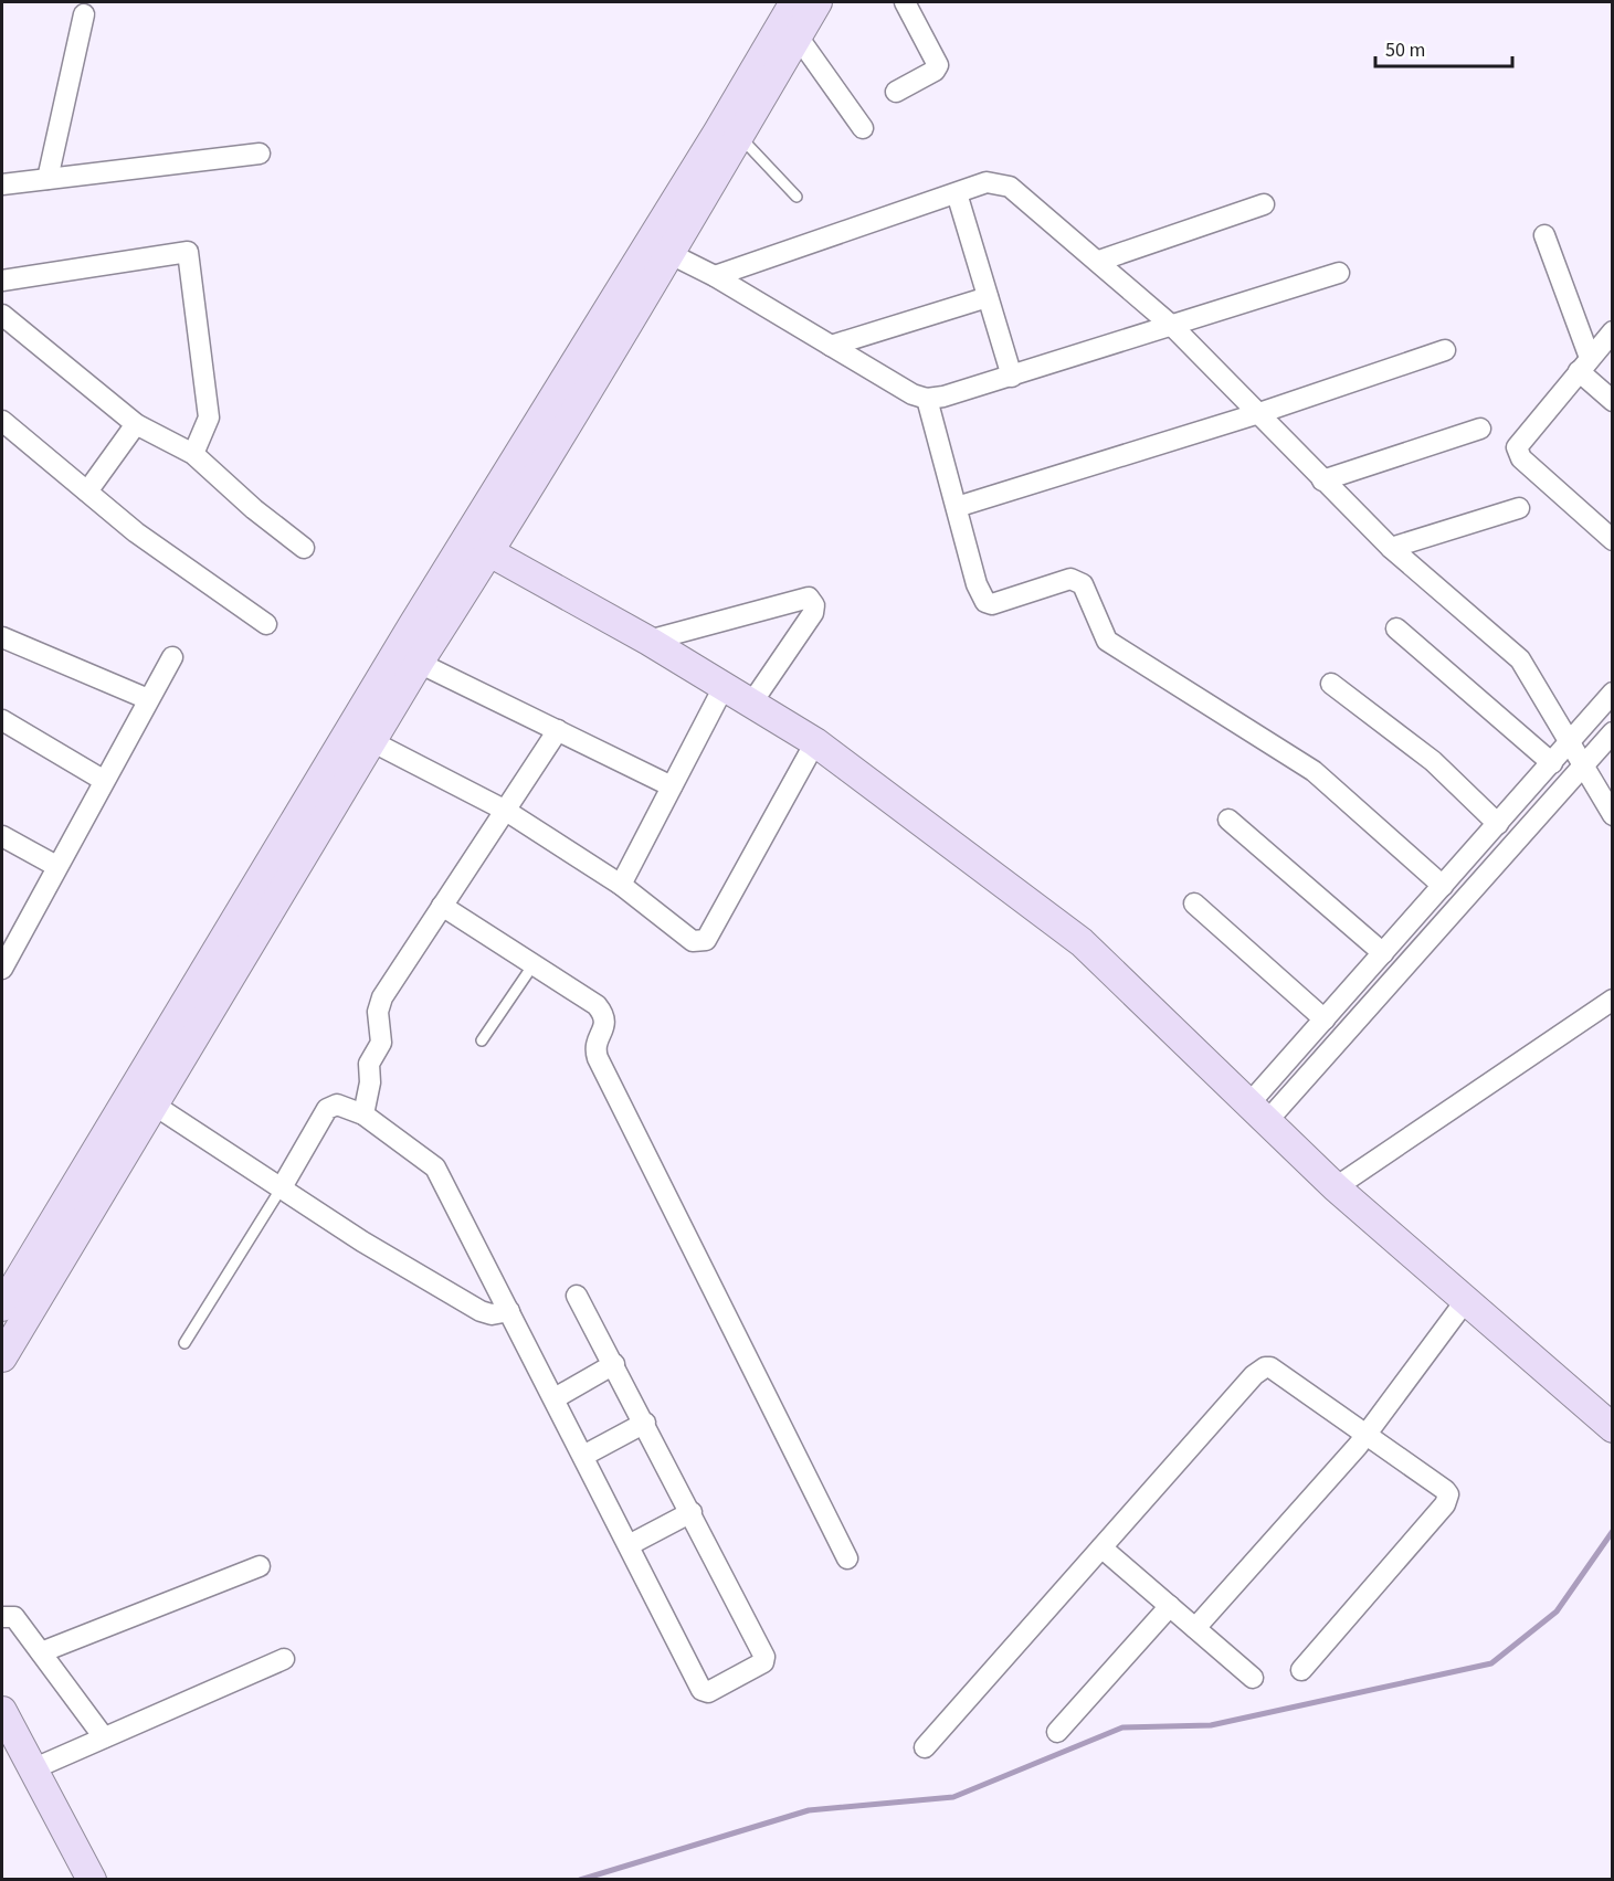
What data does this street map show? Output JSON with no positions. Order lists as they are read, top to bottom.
{
  "scale_bar": "50 m"
}
